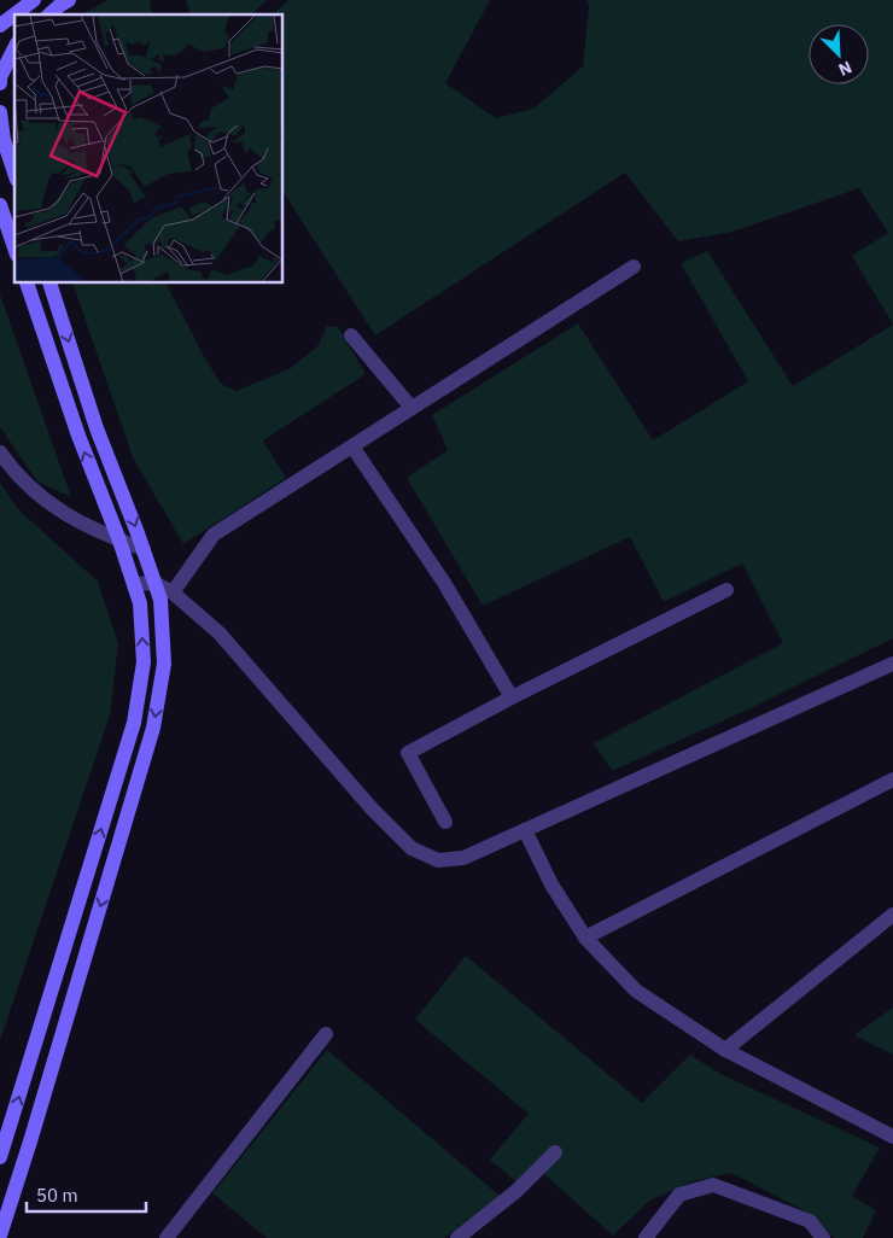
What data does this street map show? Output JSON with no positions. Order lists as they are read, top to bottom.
{
  "scale_bar": "50 m",
  "north": "bottom right"
}
